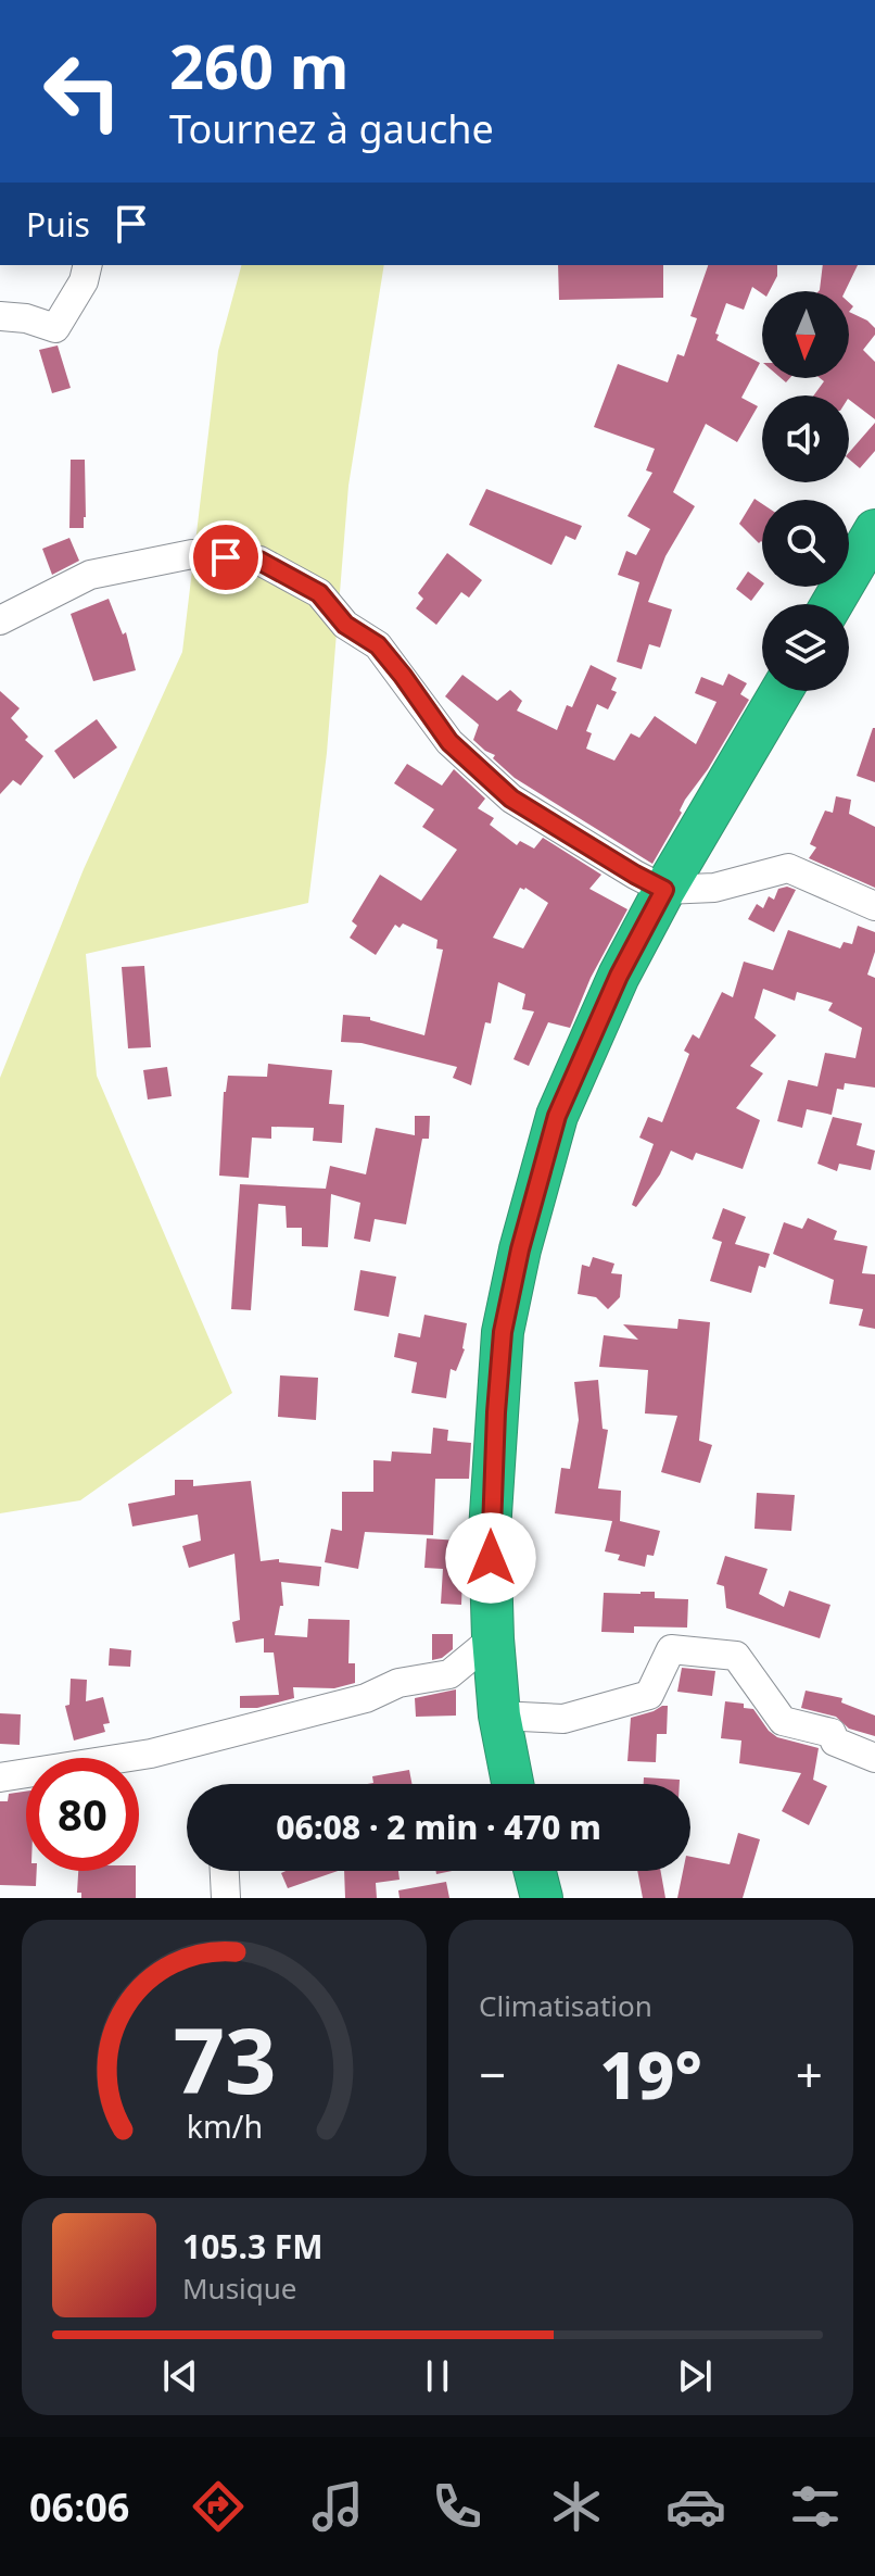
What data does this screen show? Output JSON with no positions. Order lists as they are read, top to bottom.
{
  "north": "bottom",
  "page": {
    "turn": ["260 m", "Tournez à gauche"],
    "then": "Puis",
    "limit": "80",
    "trip": "06:08 · 2 min · 470 m",
    "tile": "Climatisation",
    "heat": ["−", "19°", "+"],
    "song": ["105.3 FM", "Musique"],
    "tabs": "06:06",
    "gauge": ["73", "km/h"]
  }
}
